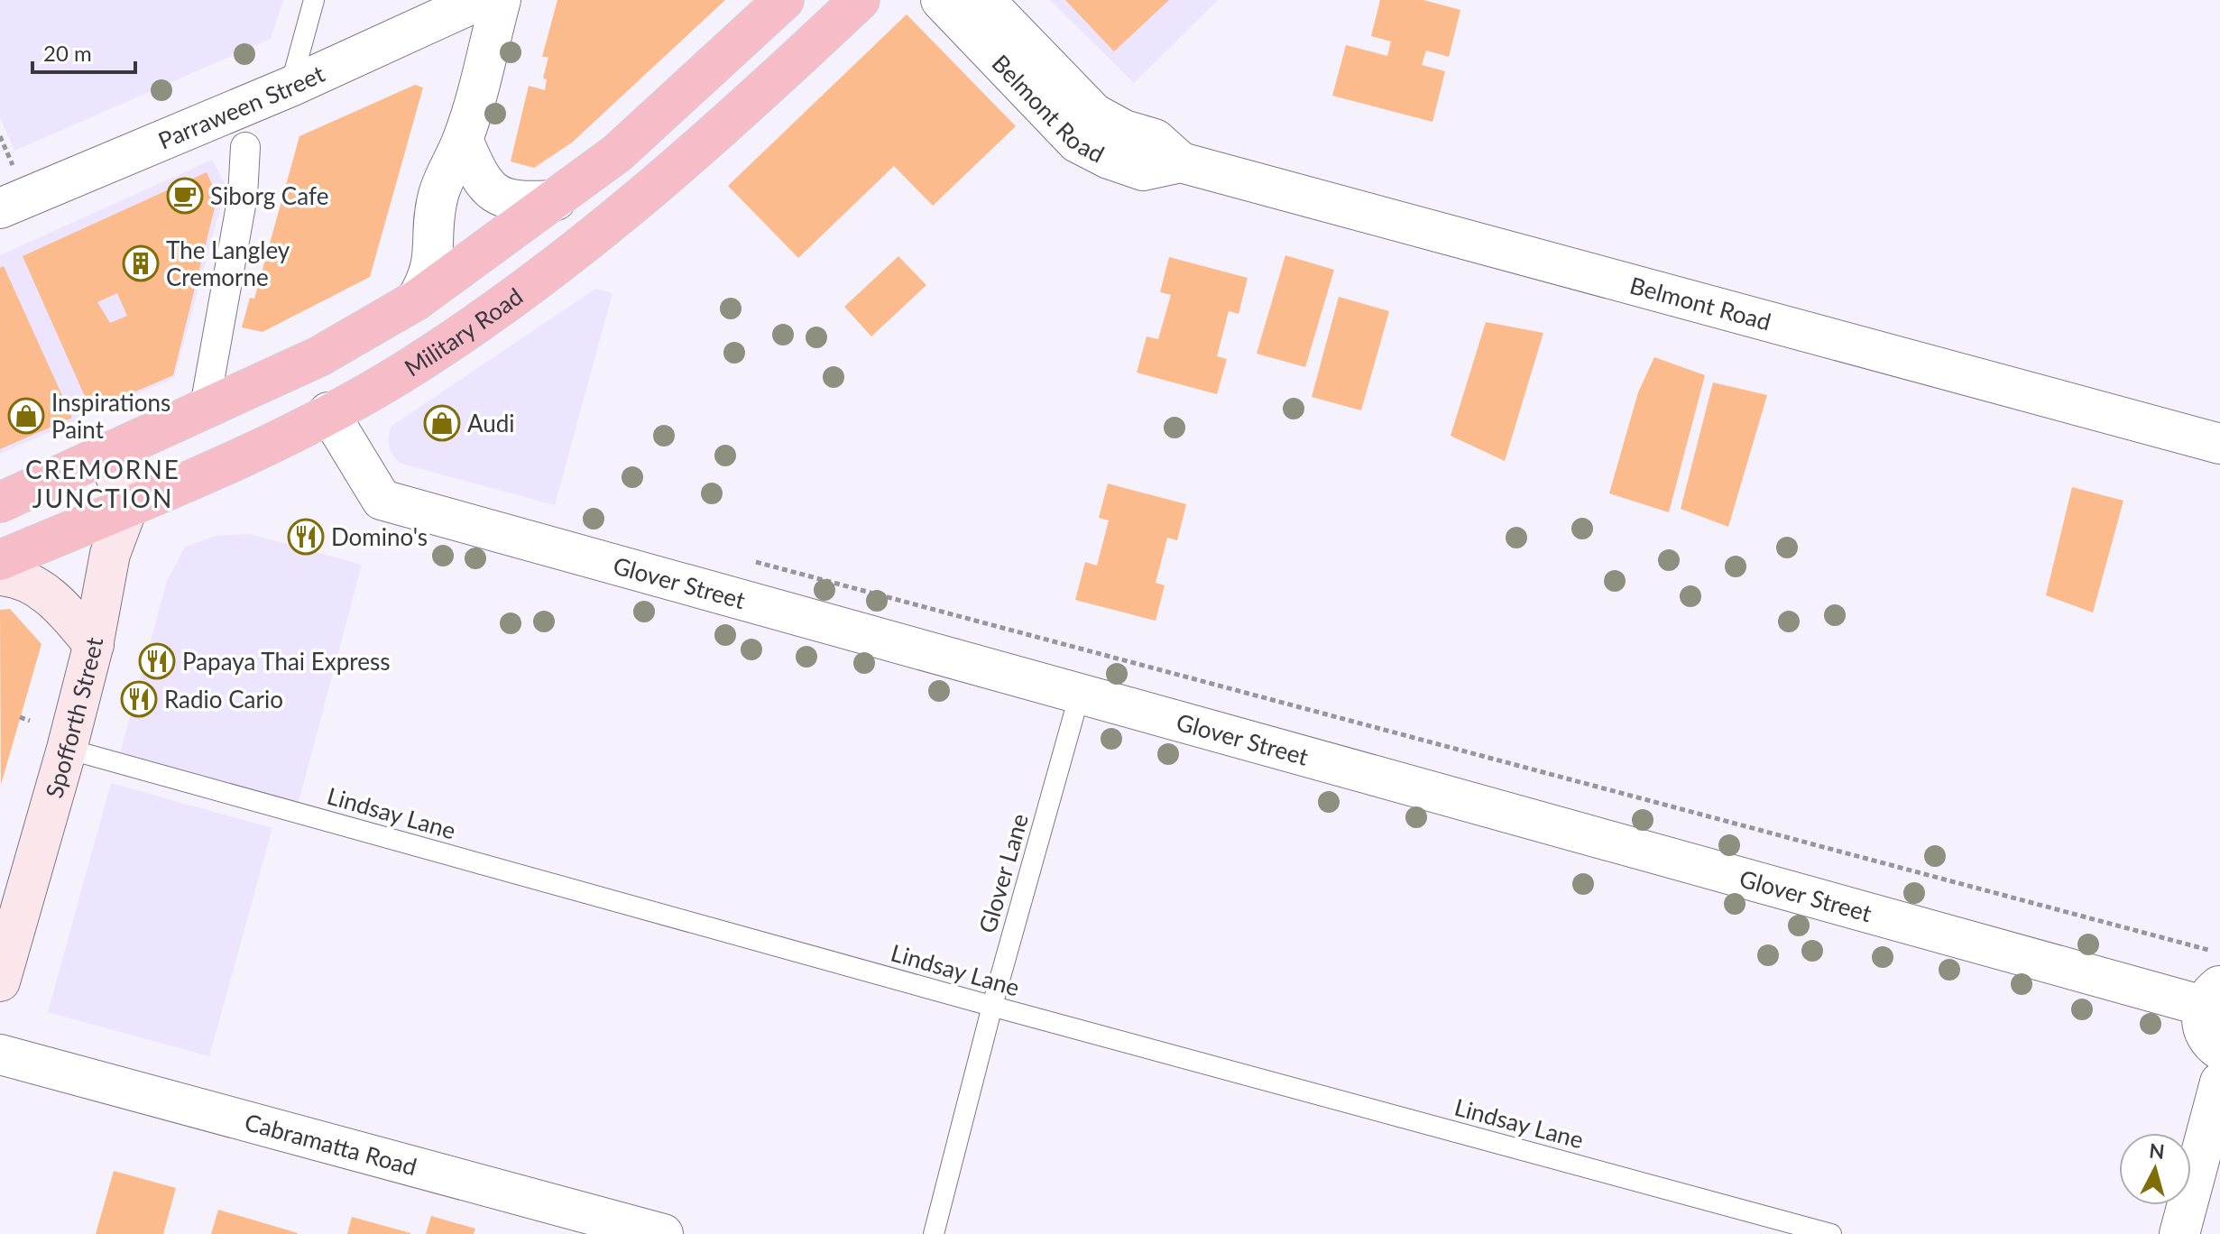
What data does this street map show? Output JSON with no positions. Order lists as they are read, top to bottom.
{
  "streets": {
    "highway": ["Military Road"],
    "main road": ["Spofforth Street"],
    "street": [
      "Belmont Road",
      "Parraween Street",
      "Glover Street",
      "Cabramatta Road"
    ],
    "lane": ["Lindsay Lane", "Glover Lane"]
  },
  "crossings": [
    ["Military Road", "Glover Street"],
    ["Military Road", "Spofforth Street"],
    ["Glover Street", "Glover Lane"],
    ["Spofforth Street", "Lindsay Lane"],
    ["Lindsay Lane", "Glover Lane"]
  ],
  "districts": ["CREMORNE JUNCTION"],
  "places": {
    "cafe": ["Siborg Cafe"],
    "building": ["The Langley Cremorne"],
    "shop": ["Inspirations Paint", "Audi"],
    "restaurant": ["Domino's", "Papaya Thai Express", "Radio Cario"]
  },
  "scale_bar": "20 m",
  "north": "top"
}
